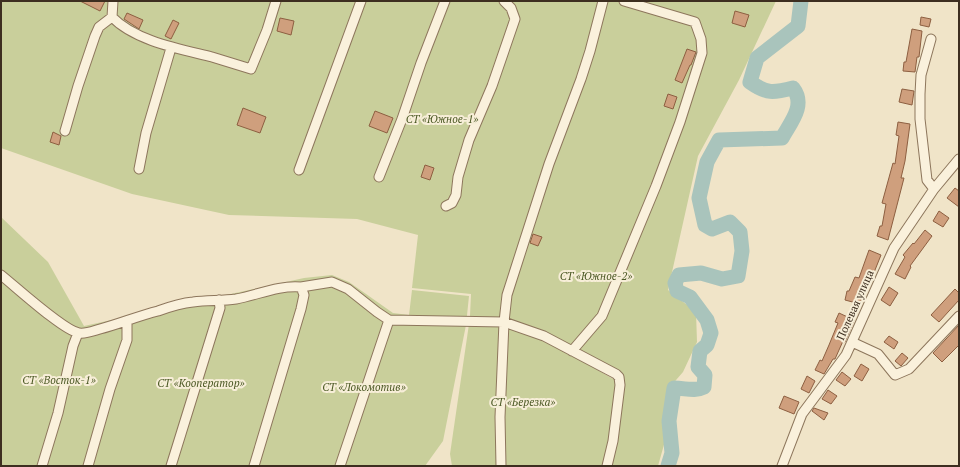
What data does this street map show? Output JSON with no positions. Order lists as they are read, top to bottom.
{
  "streets": {
    "street": ["Полевая улица"]
  },
  "parks": [
    "СТ «Южное-1»",
    "СТ «Южное-2»",
    "СТ «Восток-1»",
    "СТ «Кооператор»",
    "СТ «Локомотив»",
    "СТ «Березка»"
  ]
}
